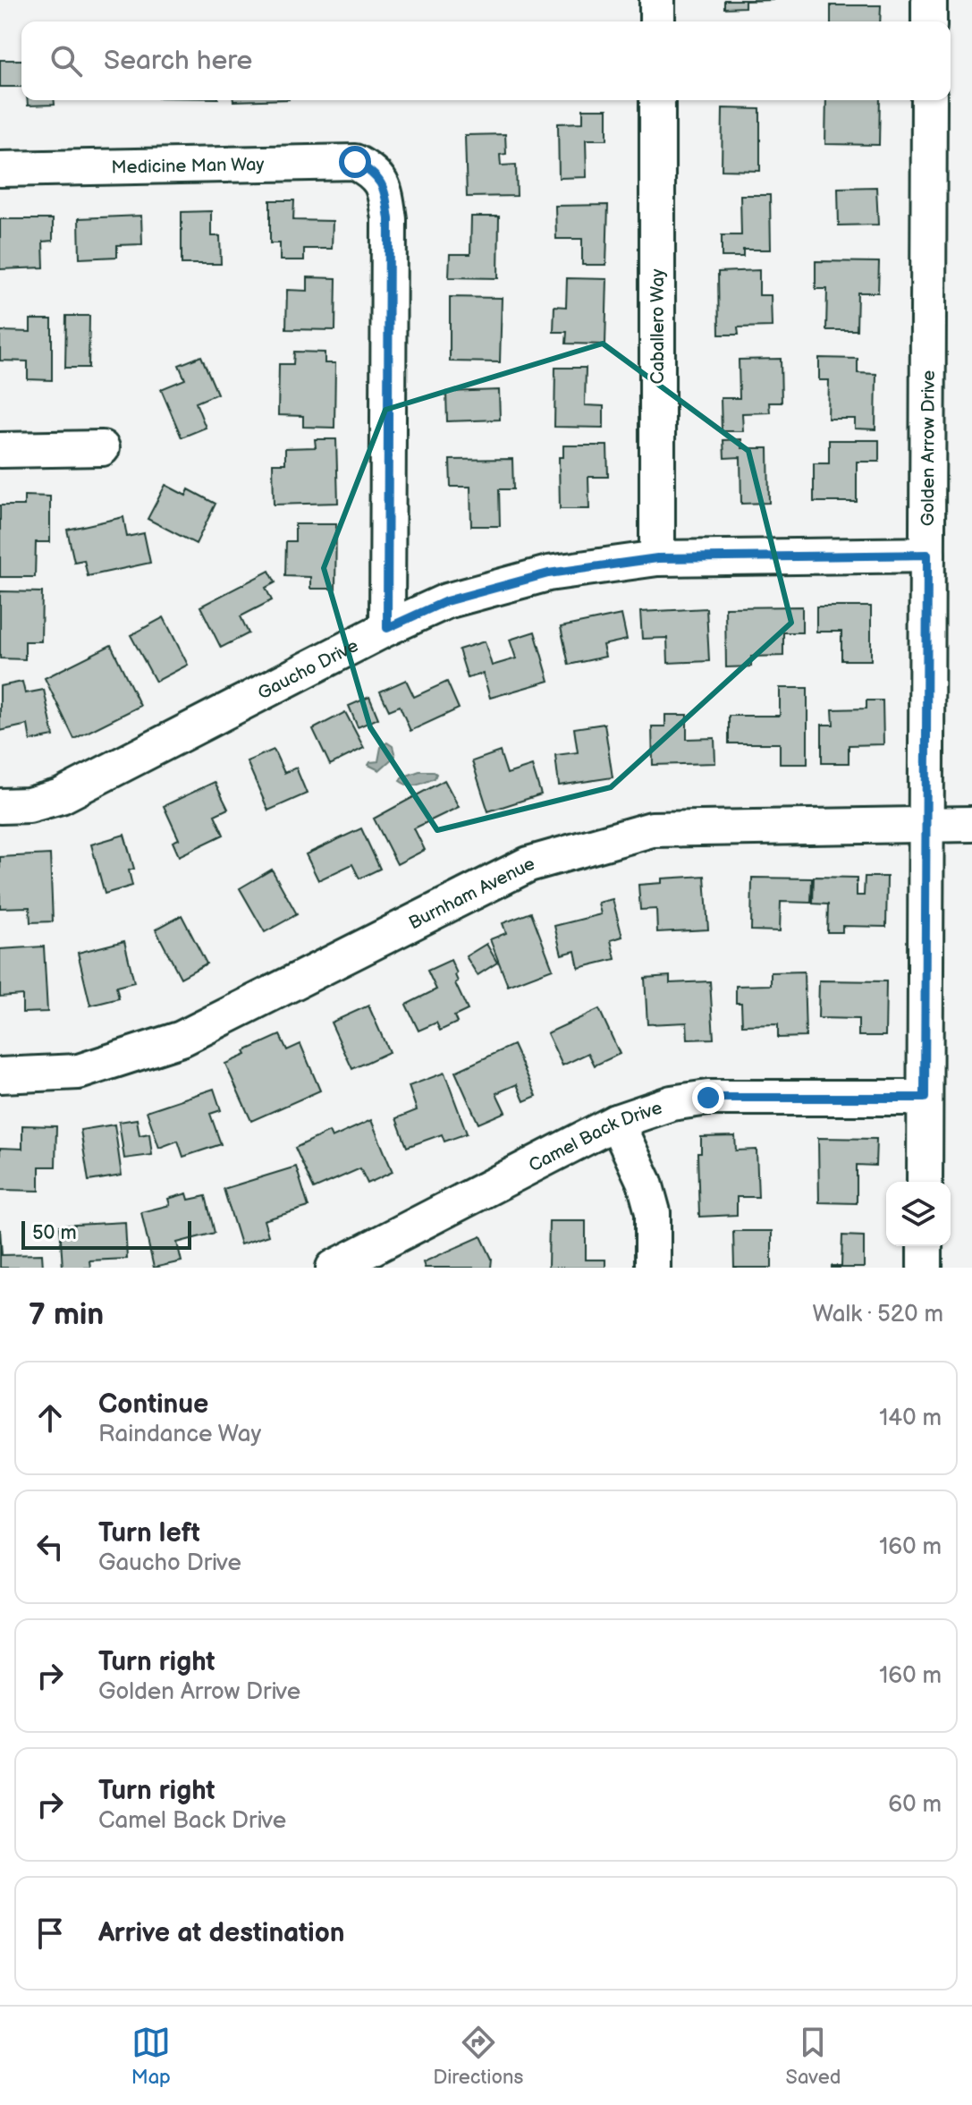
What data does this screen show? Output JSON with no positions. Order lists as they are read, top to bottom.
{
  "streets": {
    "street": [
      "Medicine Man Way",
      "Caballero Way",
      "Golden Arrow Drive",
      "Gaucho Drive",
      "Burnham Avenue",
      "Camel Back Drive"
    ]
  },
  "crossings": [
    ["Medicine Man Way", "Gaucho Drive"],
    ["Caballero Way", "Gaucho Drive"],
    ["Golden Arrow Drive", "Gaucho Drive"],
    ["Golden Arrow Drive", "Burnham Avenue"],
    ["Golden Arrow Drive", "Camel Back Drive"]
  ],
  "scale_bar": "50 m",
  "page": {
    "search": "Search here",
    "scale": "50 m",
    "heading": ["7 min", "Walk · 520 m"],
    "list": [
      ["Continue", "Raindance Way", "140 m"],
      ["Turn left", "Gaucho Drive", "160 m"],
      ["Turn right", "Golden Arrow Drive", "160 m"],
      ["Turn right", "Camel Back Drive", "60 m"],
      "Arrive at destination"
    ],
    "nav": ["Map", "Directions", "Saved"]
  }
}
